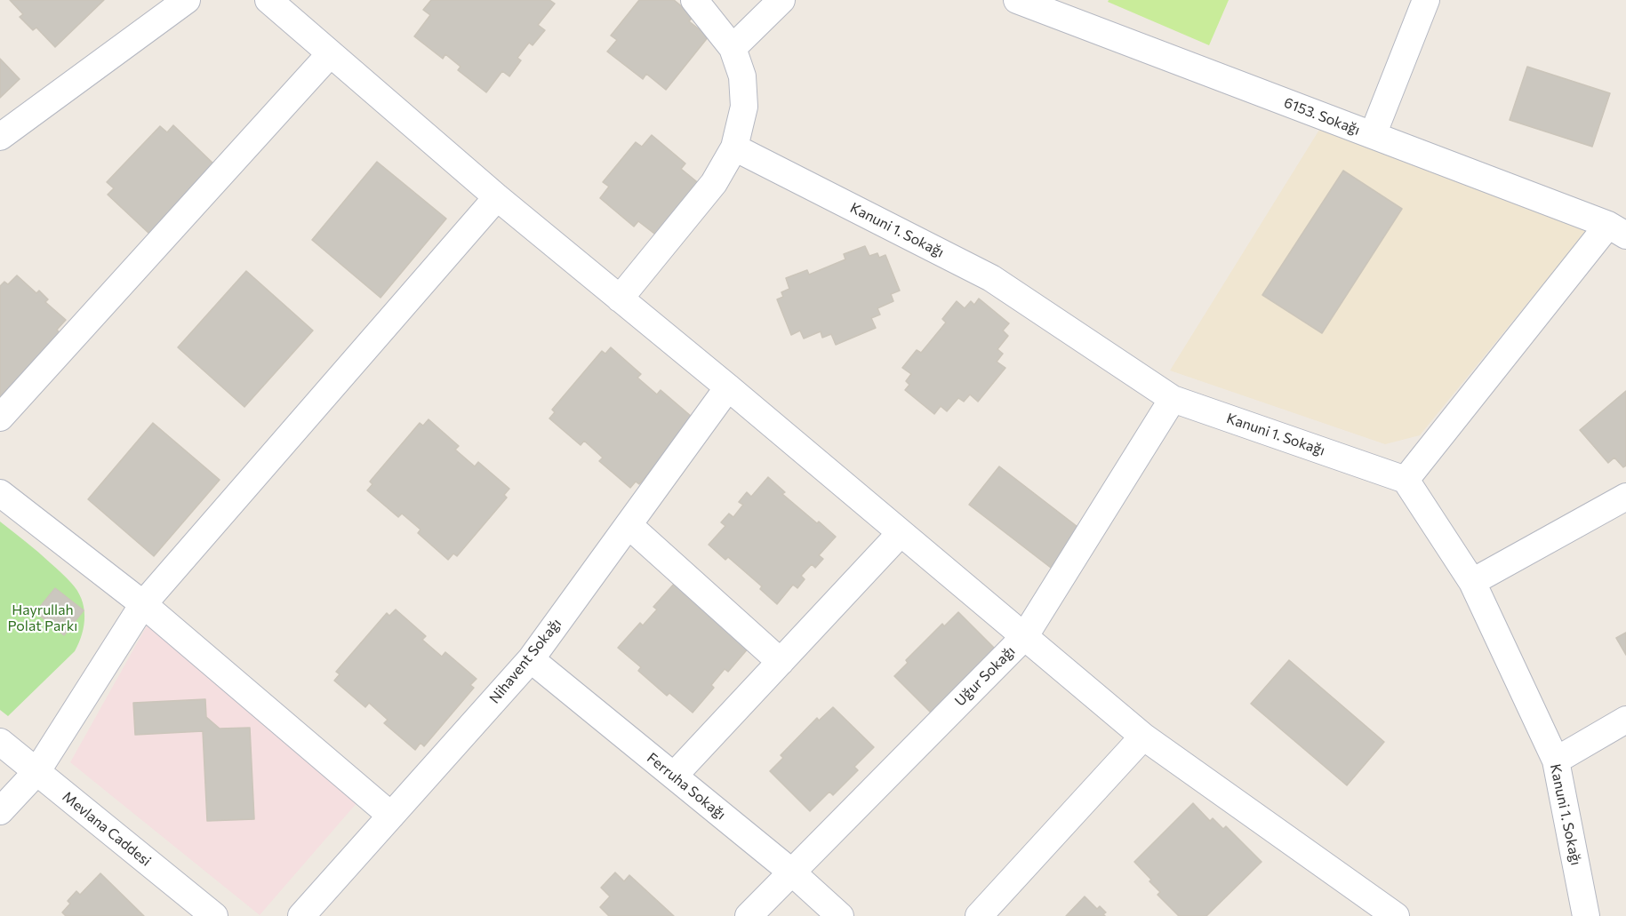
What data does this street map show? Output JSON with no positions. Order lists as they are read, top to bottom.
{
  "streets": {
    "street": [
      "6153. Sokağı",
      "Kanuni 1. Sokağı",
      "Nihavent Sokağı",
      "Uğur Sokağı",
      "Ferruha Sokağı",
      "Mevlana Caddesi"
    ]
  },
  "crossings": [
    ["Kanuni 1. Sokağı", "Uğur Sokağı"],
    ["Nihavent Sokağı", "Ferruha Sokağı"],
    ["Uğur Sokağı", "Ferruha Sokağı"]
  ],
  "parks": ["Hayrullah Polat Parkı"]
}
